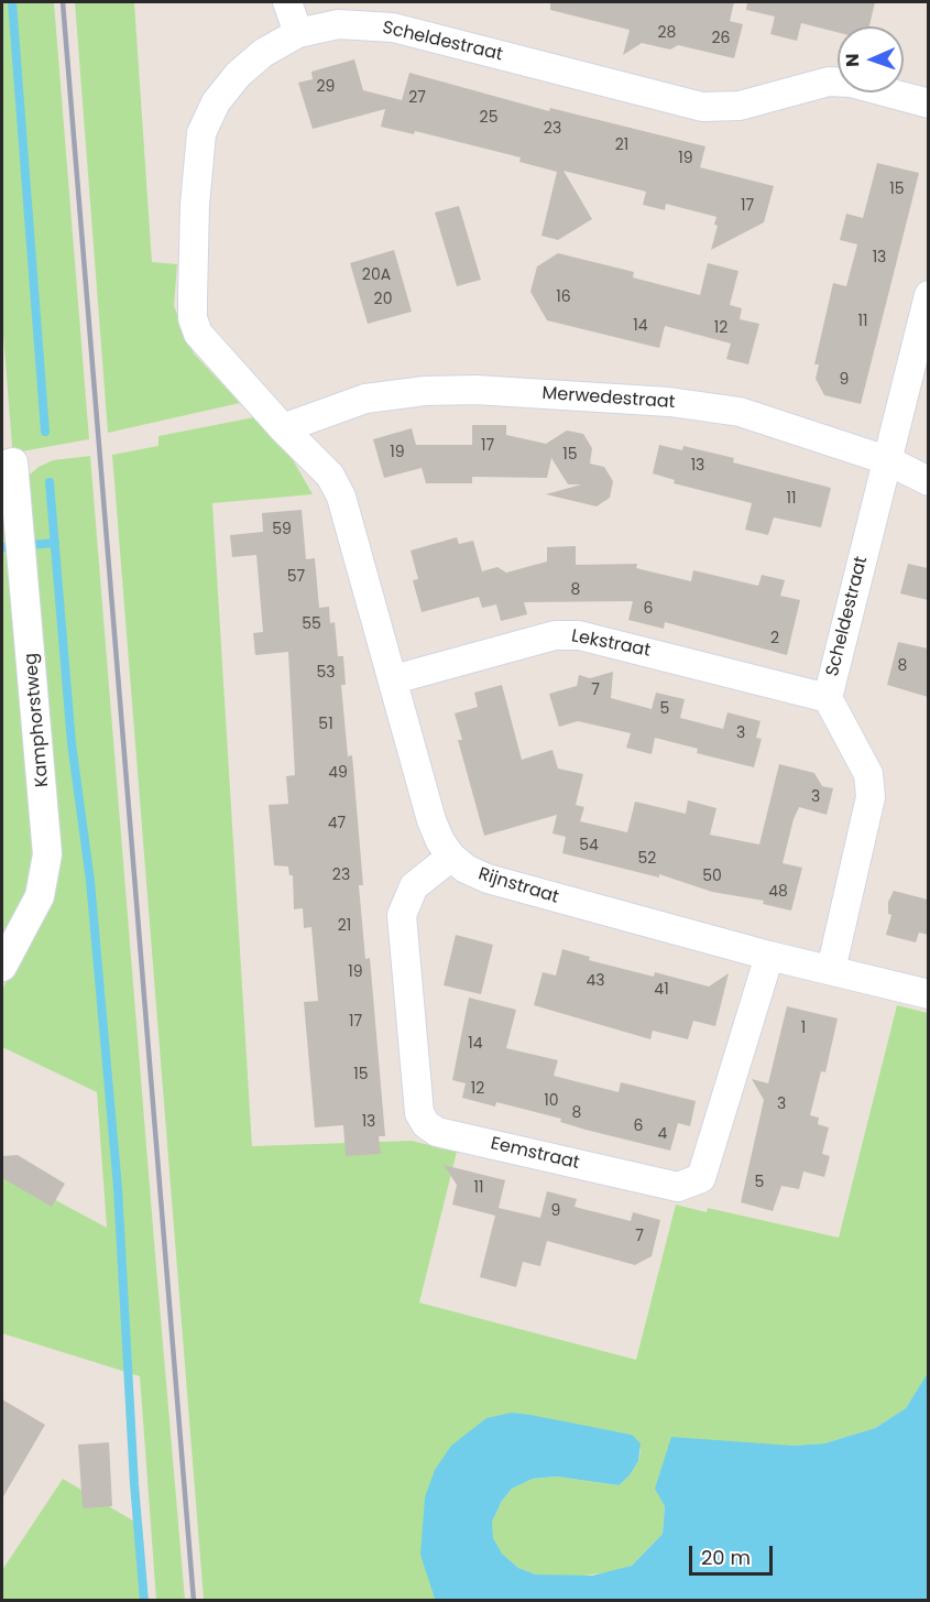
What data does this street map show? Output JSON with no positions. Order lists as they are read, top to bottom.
{
  "streets": {
    "street": [
      "Scheldestraat",
      "Merwedestraat",
      "Lekstraat",
      "Kamphorstweg",
      "Rijnstraat",
      "Eemstraat"
    ]
  },
  "crossings": [
    ["Scheldestraat", "Merwedestraat"],
    ["Scheldestraat", "Lekstraat"],
    ["Scheldestraat", "Rijnstraat"],
    ["Merwedestraat", "Rijnstraat"],
    ["Lekstraat", "Rijnstraat"],
    ["Rijnstraat", "Eemstraat"]
  ],
  "house_numbers": [
    "28",
    "26",
    "29",
    "27",
    "25",
    "23",
    "21",
    "19",
    "15",
    "17",
    "13",
    "20A",
    "16",
    "20",
    "11",
    "14",
    "12",
    "9",
    "17",
    "19",
    "15",
    "13",
    "11",
    "59",
    "57",
    "8",
    "6",
    "55",
    "2",
    "8",
    "53",
    "7",
    "5",
    "51",
    "3",
    "49",
    "3",
    "47",
    "54",
    "52",
    "23",
    "50",
    "48",
    "21",
    "19",
    "43",
    "41",
    "17",
    "1",
    "14",
    "15",
    "12",
    "10",
    "3",
    "8",
    "13",
    "6",
    "4",
    "5",
    "11",
    "9",
    "7"
  ],
  "scale_bar": "20 m",
  "north": "left"
}
